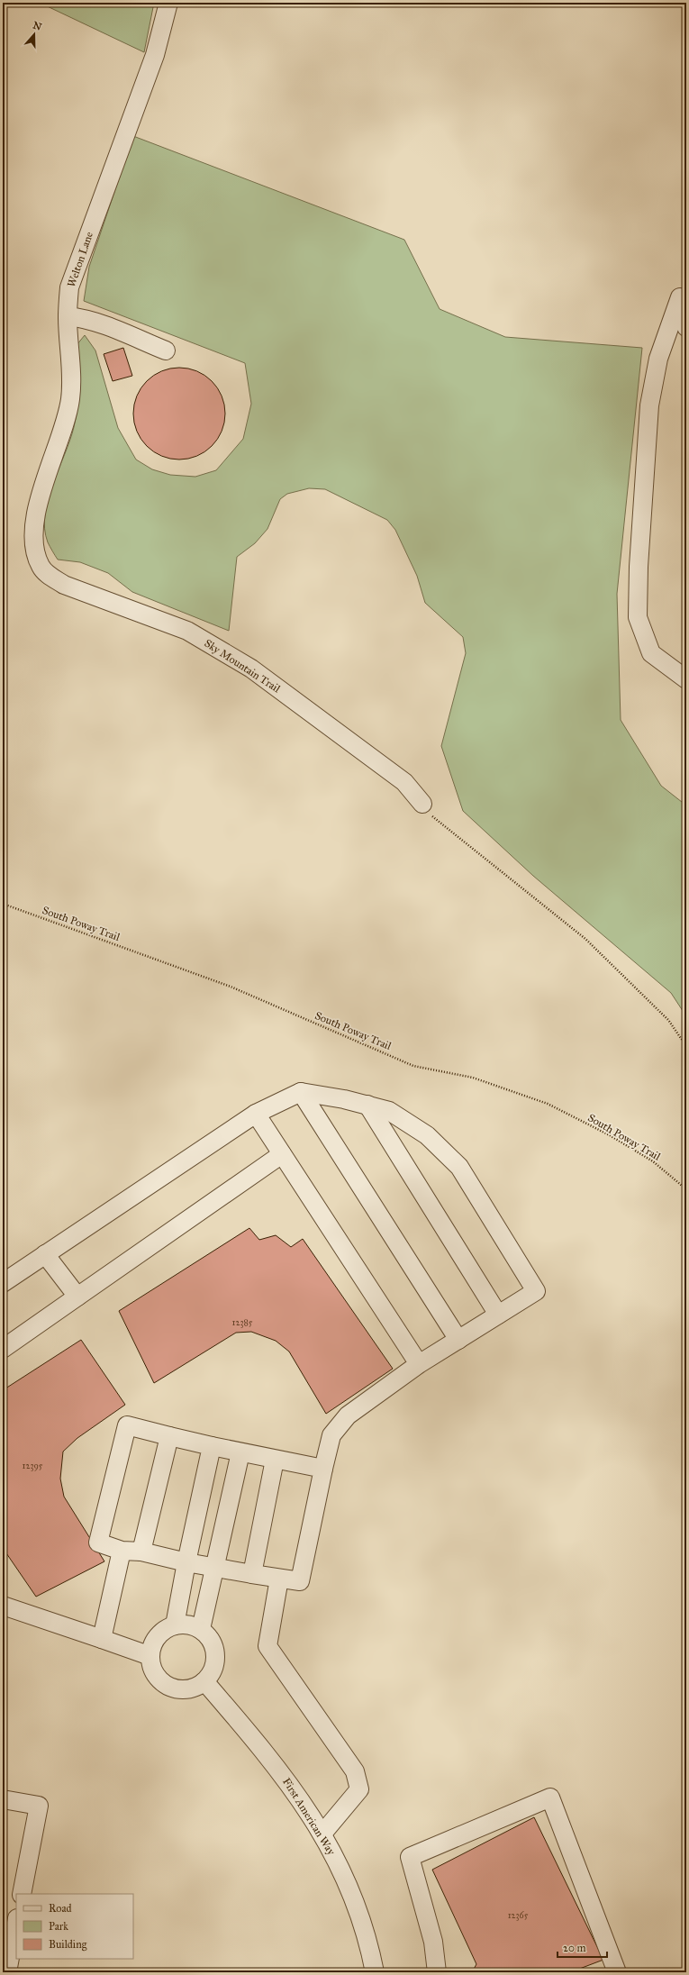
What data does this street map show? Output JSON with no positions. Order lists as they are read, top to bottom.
{
  "streets": {
    "street": ["Welton Lane", "Sky Mountain Trail", "First American Way"],
    "path": ["South Poway Trail"]
  },
  "crossings": [
    ["Welton Lane", "Sky Mountain Trail"]
  ],
  "house_numbers": ["12385", "12395", "12365"],
  "legend": ["Road", "Park", "Building"],
  "scale_bar": "20 m",
  "north": "top"
}
